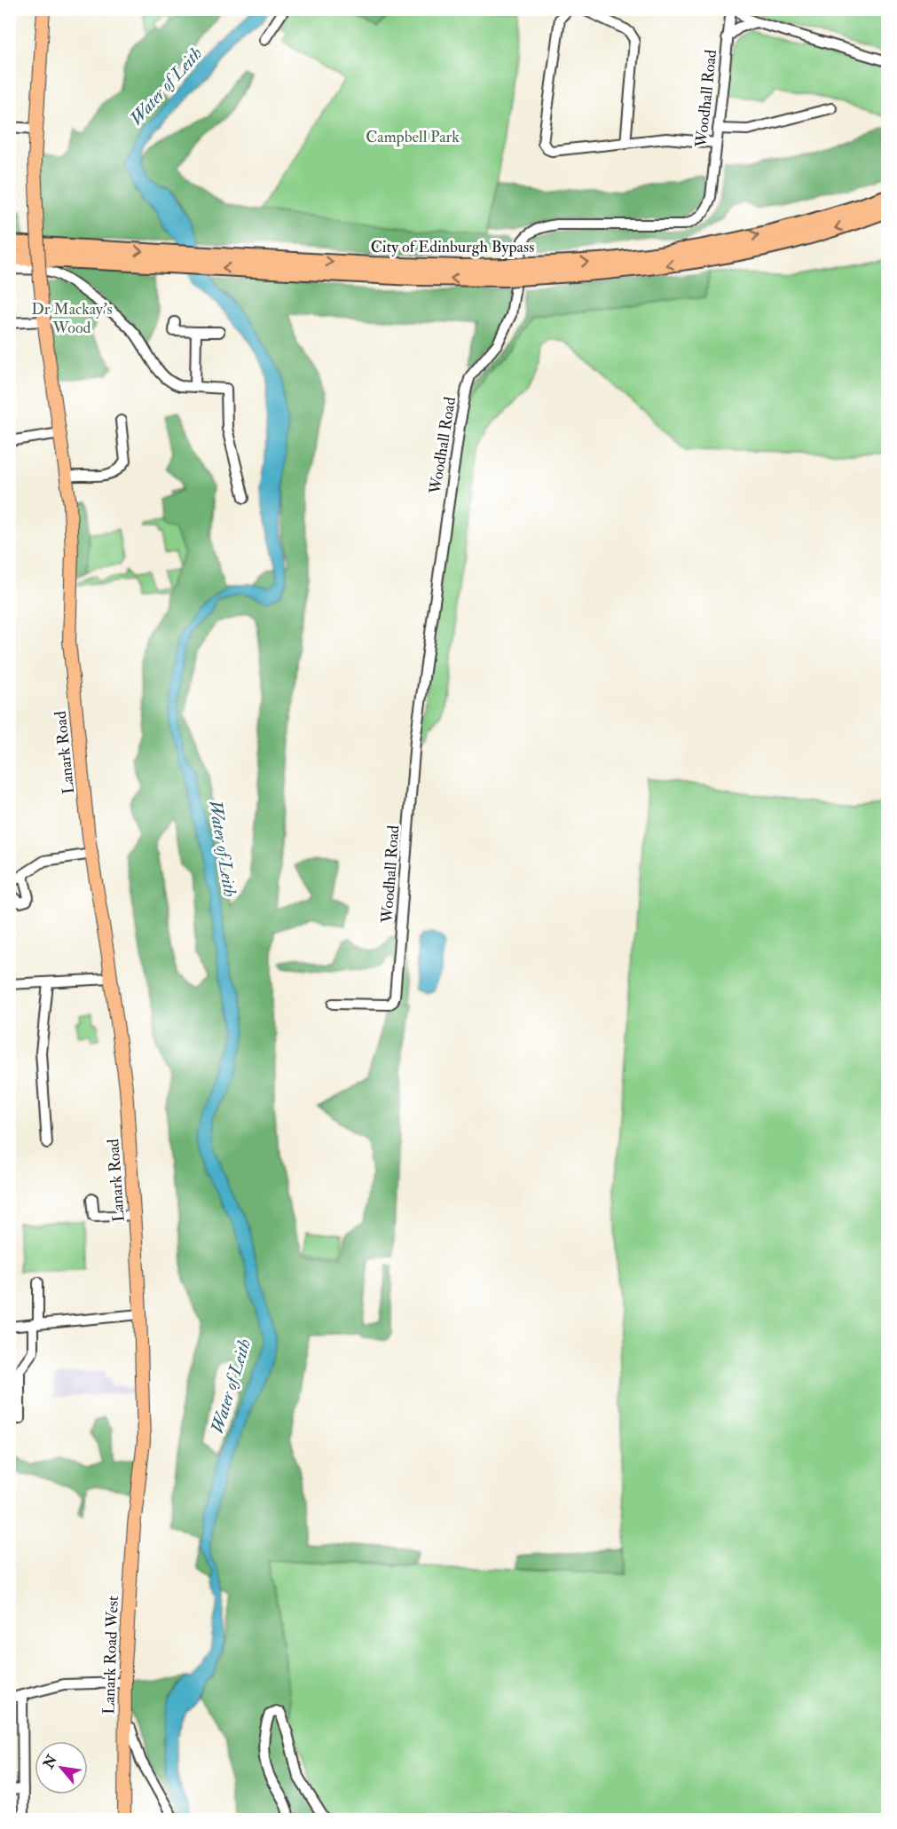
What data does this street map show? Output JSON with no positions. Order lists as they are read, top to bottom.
{
  "streets": {
    "highway": ["City of Edinburgh Bypass"],
    "main road": ["Lanark Road", "Lanark Road West"],
    "street": ["Woodhall Road"]
  },
  "crossings": [
    ["Lanark Road", "Lanark Road West"]
  ],
  "water": ["Water of Leith"],
  "parks": ["Campbell Park", "Dr Mackay's Wood"],
  "north": "top left"
}
